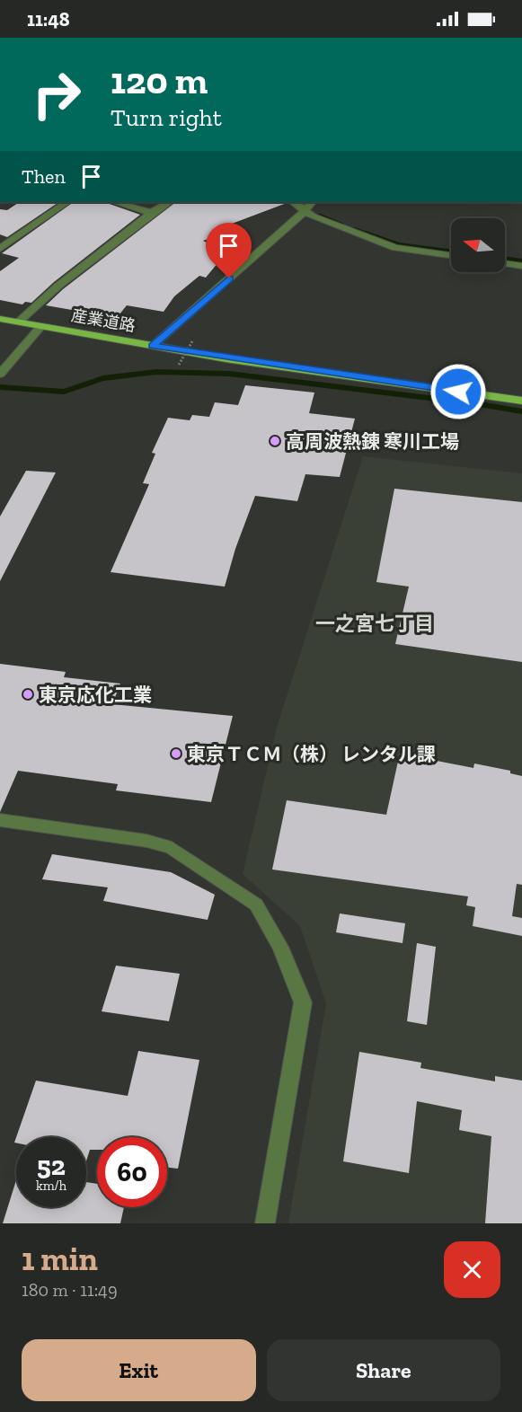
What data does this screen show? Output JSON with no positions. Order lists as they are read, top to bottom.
{
  "streets": {
    "main road": ["産業道路"]
  },
  "districts": ["一之宮七丁目"],
  "places": ["高周波熱錬 寒川工場", "東京応化工業", "東京ＴＣＭ（株） レンタル課"],
  "north": "left",
  "page": {
    "status": "11:48",
    "turn": ["120 m", "Turn right"],
    "then": "Then",
    "speed": "52 km/h",
    "limit": "60",
    "heading": ["1 min", "180 m · 11:49"],
    "buttons": ["Exit", "Share"]
  }
}
